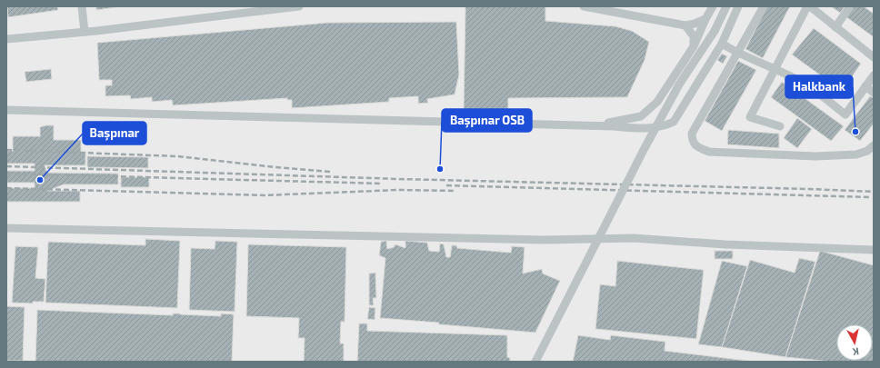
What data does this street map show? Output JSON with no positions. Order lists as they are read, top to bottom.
{
  "places": ["Halkbank", "Başpınar OSB", "Başpınar"],
  "north": "bottom"
}
